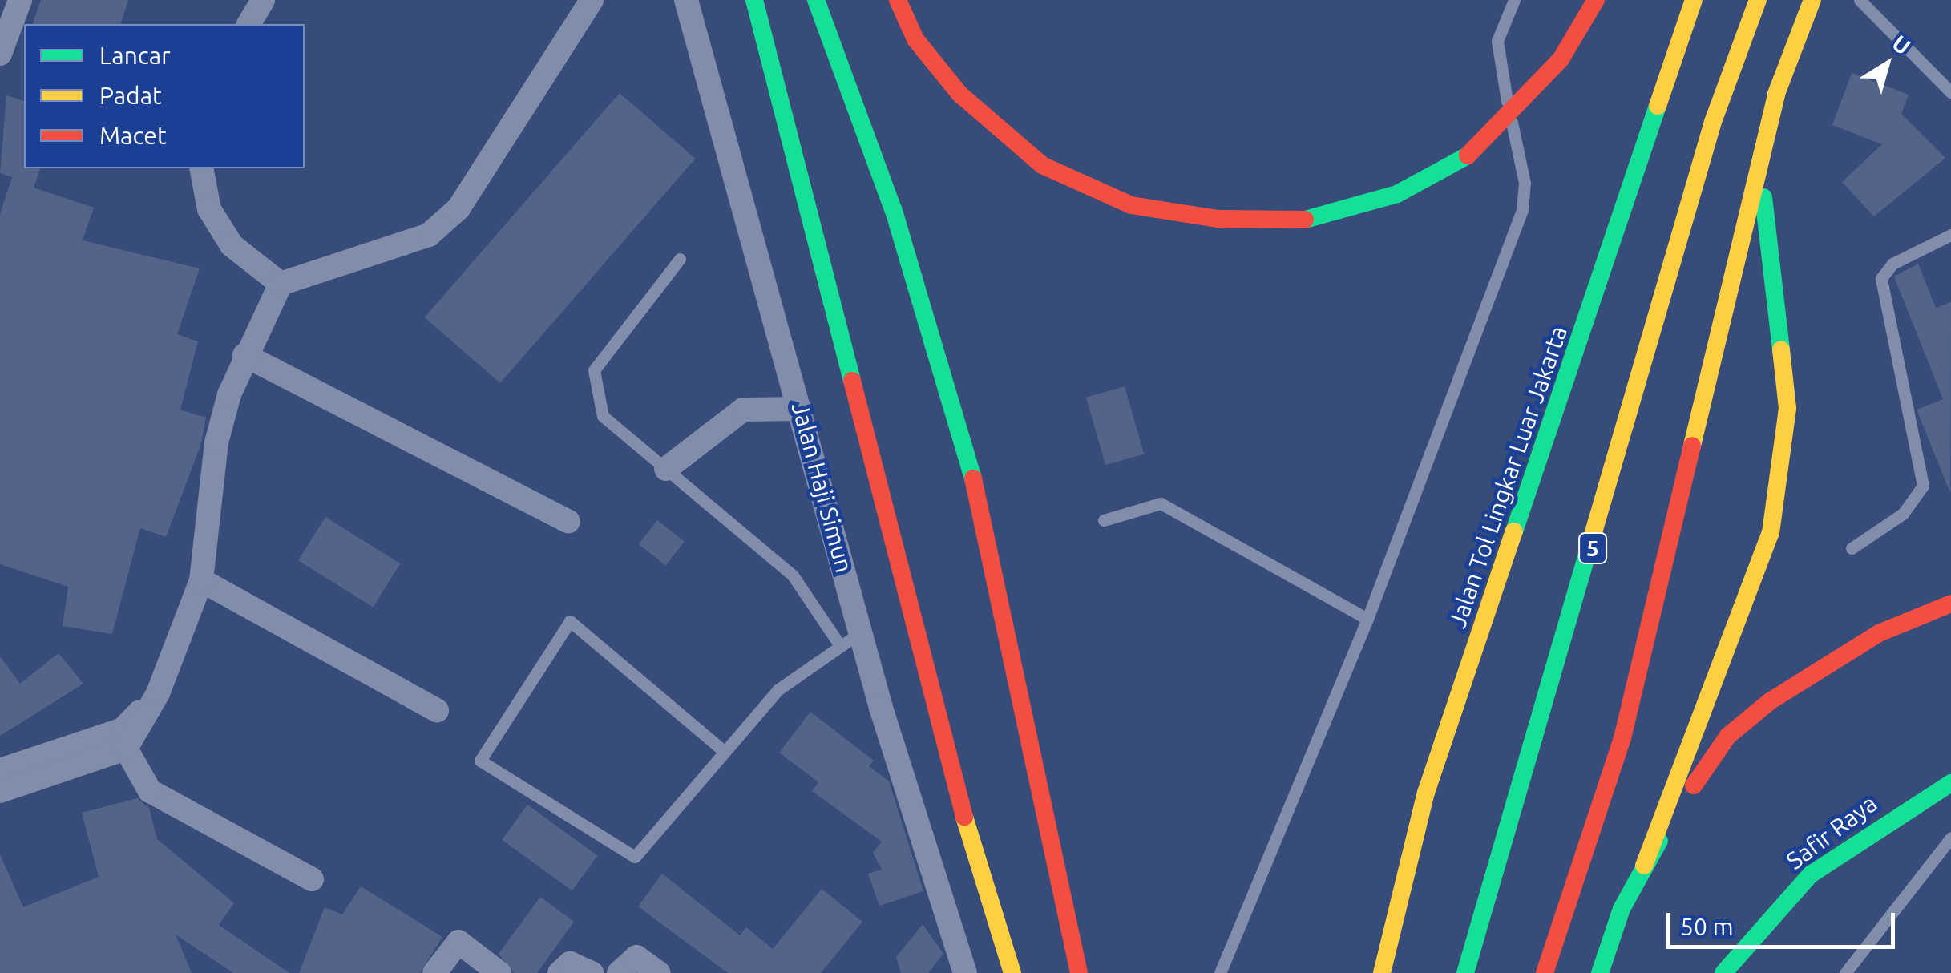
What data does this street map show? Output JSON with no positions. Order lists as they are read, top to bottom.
{
  "streets": {
    "main road": ["Jalan Tol Lingkar Luar Jakarta", "5", "Safir Raya"],
    "street": ["Jalan Haji Simun"]
  },
  "legend": ["Lancar", "Padat", "Macet"],
  "scale_bar": "50 m",
  "north": "top right"
}
